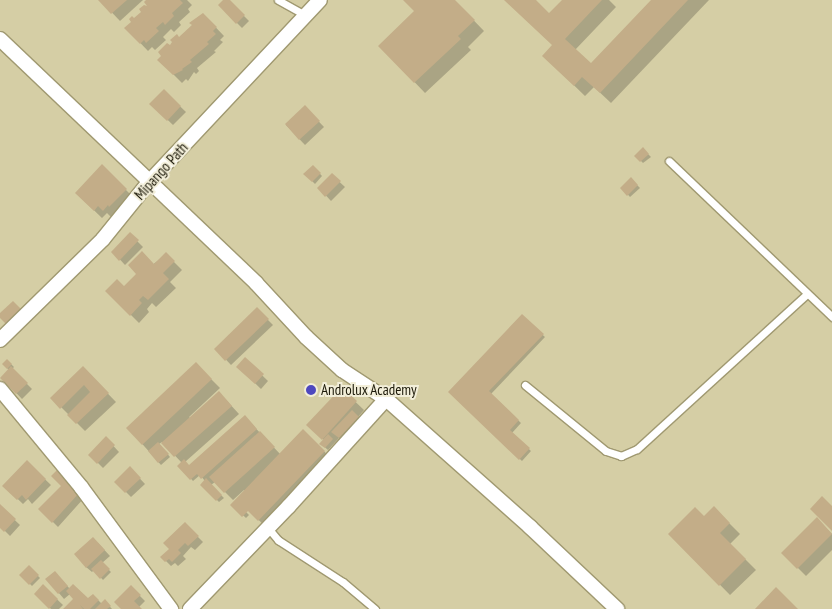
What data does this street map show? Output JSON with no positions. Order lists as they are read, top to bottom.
{
  "streets": {
    "street": ["Mipango Path"]
  },
  "places": ["Androlux Academy"]
}
